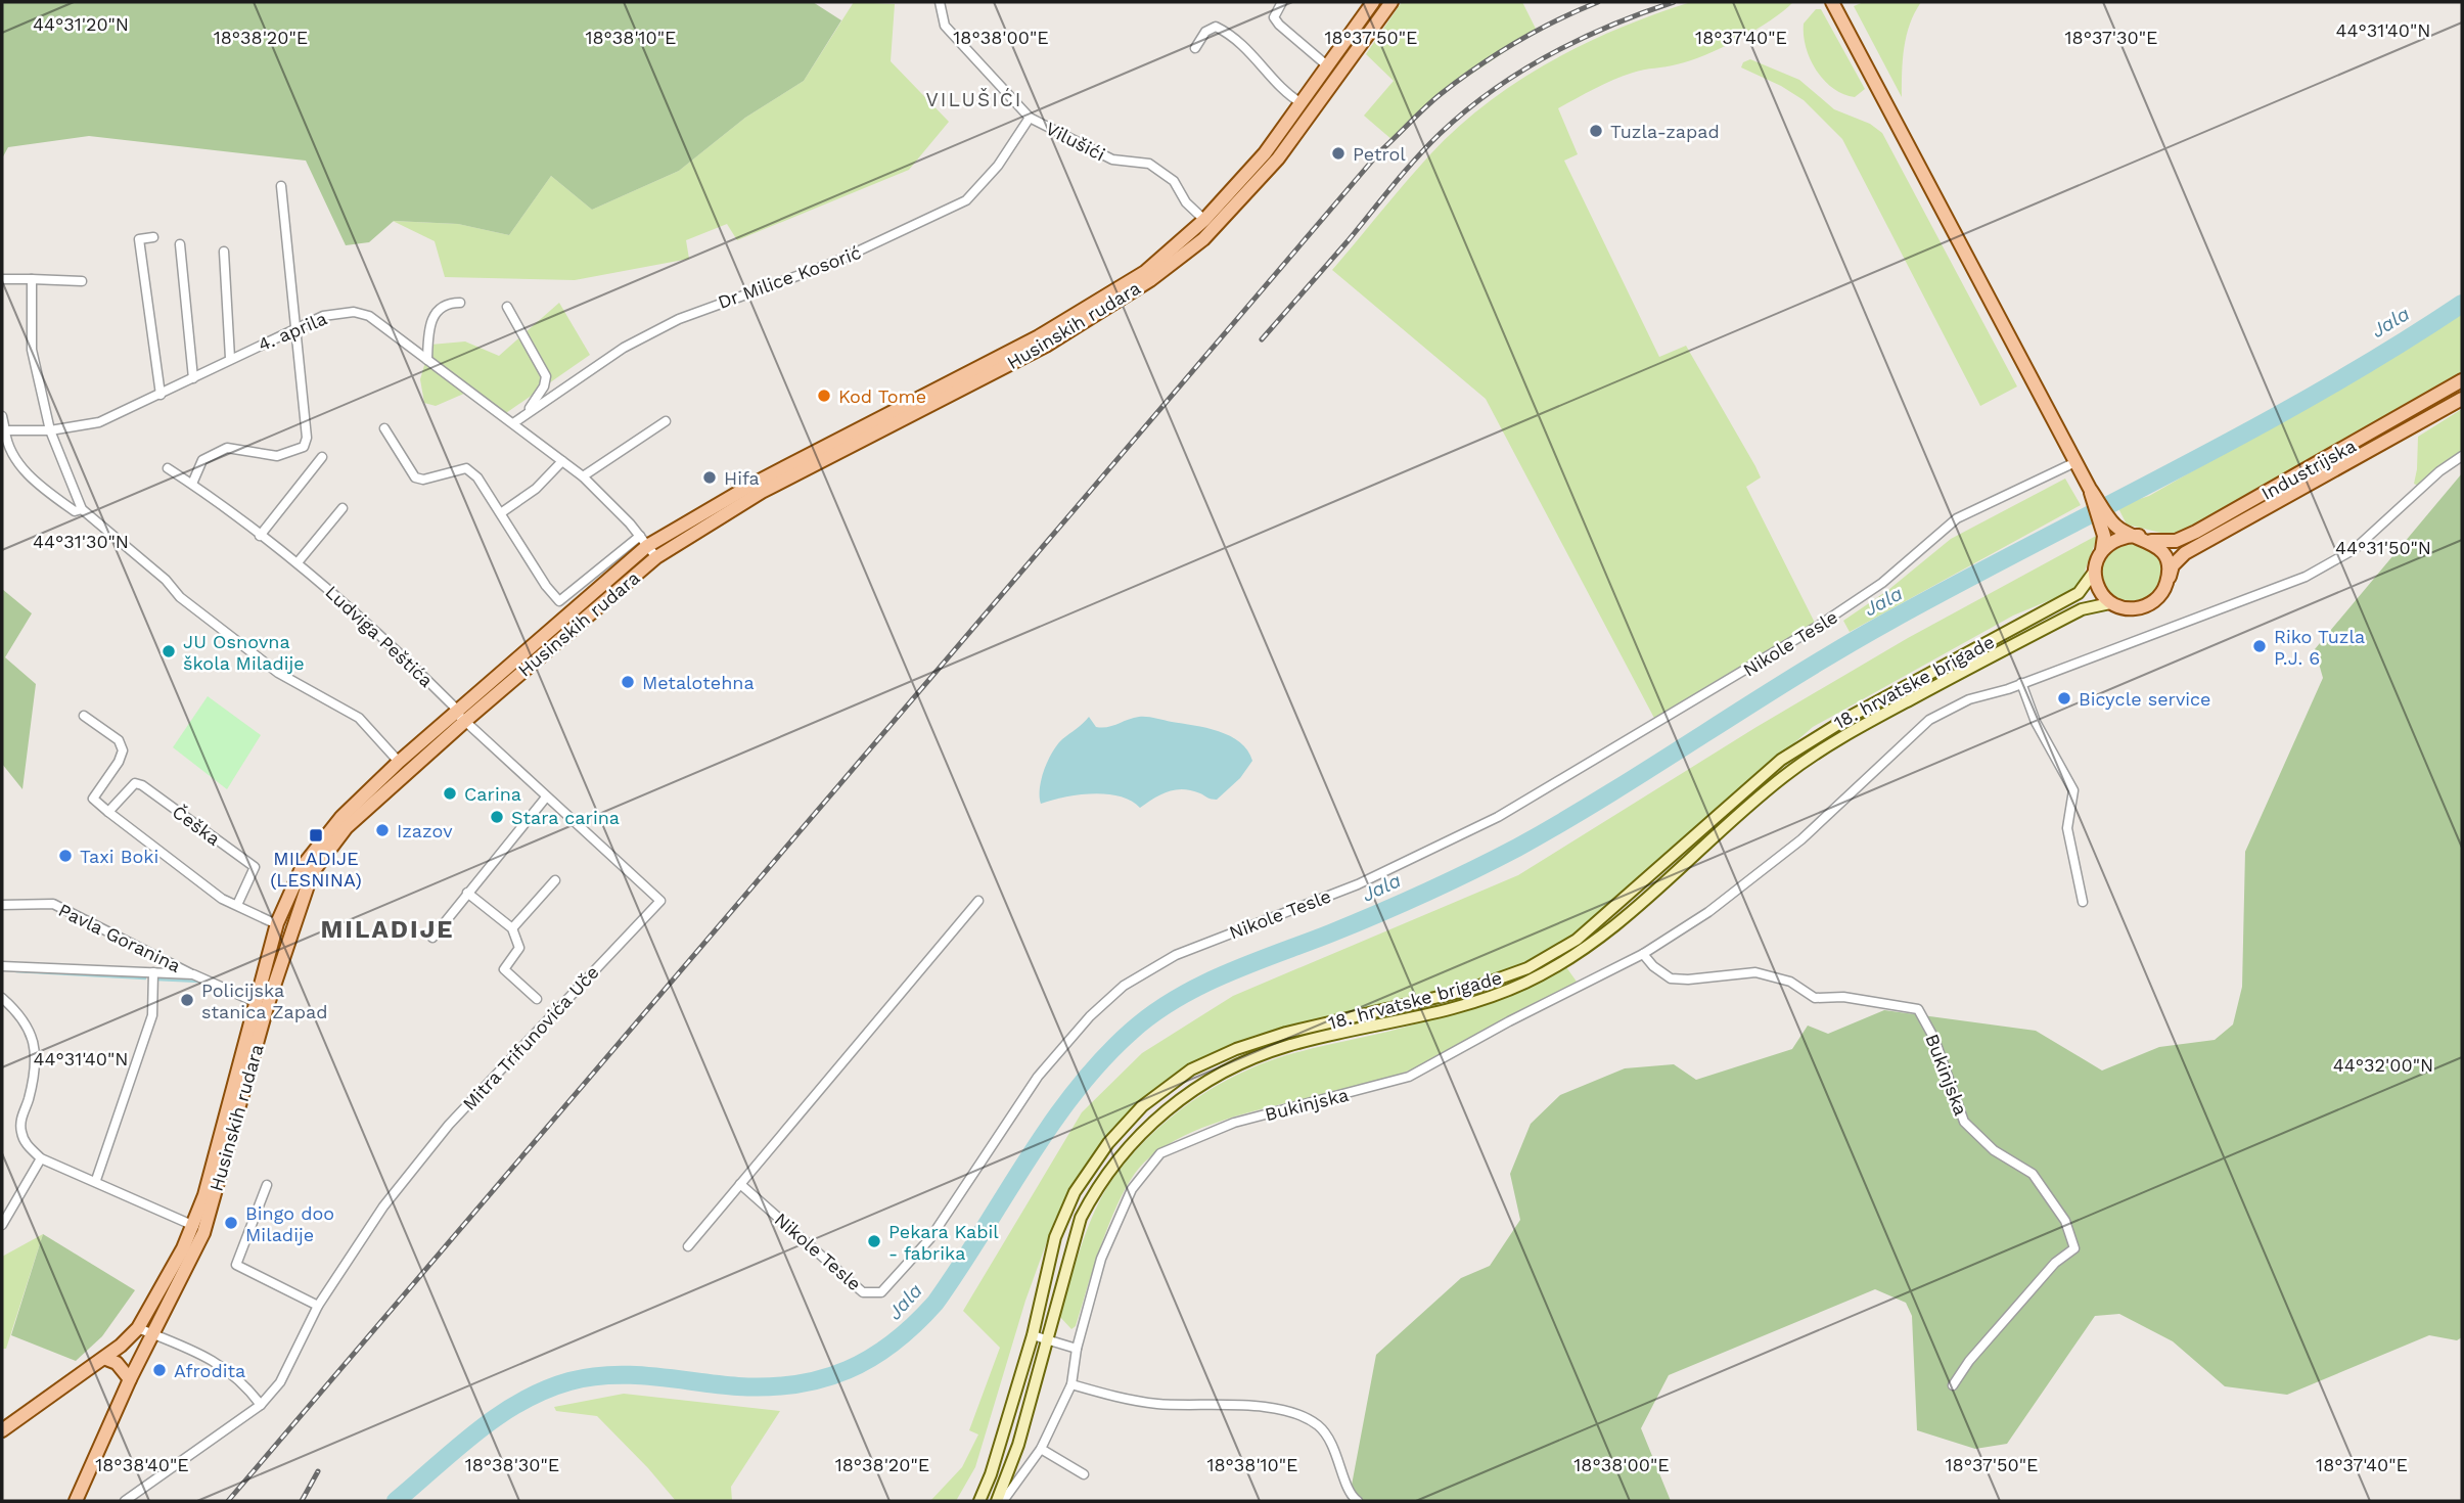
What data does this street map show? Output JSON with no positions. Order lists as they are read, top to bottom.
{
  "streets": {
    "main road": ["Husinskih rudara", "Industrijska", "18. hrvatske brigade"],
    "street": [
      "Vilušići",
      "Dr Milice Kosorić",
      "4. aprila",
      "Ludviga Peštića",
      "Nikole Tesle",
      "Češka",
      "Pavla Goranina",
      "Mitra Trifunovića Uče",
      "Bukinjska"
    ]
  },
  "crossings": [
    ["Vilušići", "Dr Milice Kosorić"],
    ["Vilušići", "Husinskih rudara"],
    ["Dr Milice Kosorić", "4. aprila"],
    ["Husinskih rudara", "4. aprila"],
    ["Husinskih rudara", "Ludviga Peštića"],
    ["Husinskih rudara", "Pavla Goranina"],
    ["Husinskih rudara", "Mitra Trifunovića Uče"],
    ["Industrijska", "18. hrvatske brigade"],
    ["Ludviga Peštića", "Mitra Trifunovića Uče"]
  ],
  "districts": ["VILUŠIĆI", "MILADIJE"],
  "water": ["Jala"],
  "places": {
    "other": [
      "Tuzla-zapad",
      "Petrol",
      "Kod Tome",
      "Hifa",
      "Riko Tuzla P.J. 6",
      "JU Osnovna škola Miladije",
      "Metalotehna",
      "Bicycle service",
      "Carina",
      "Stara carina",
      "Izazov",
      "Taxi Boki",
      "Policijska stanica Zapad",
      "Bingo doo Miladije",
      "Pekara Kabil - fabrika",
      "Afrodita"
    ],
    "transit": ["MILADIJE (LESNINA)"]
  },
  "coordinates": [
    "44°31'20\"N",
    "44°31'40\"N",
    "18°38'20\"E",
    "18°38'10\"E",
    "18°38'00\"E",
    "18°37'50\"E",
    "18°37'40\"E",
    "18°37'30\"E",
    "44°31'30\"N",
    "44°31'50\"N",
    "44°32'00\"N",
    "18°38'40\"E",
    "18°38'30\"E"
  ]
}
